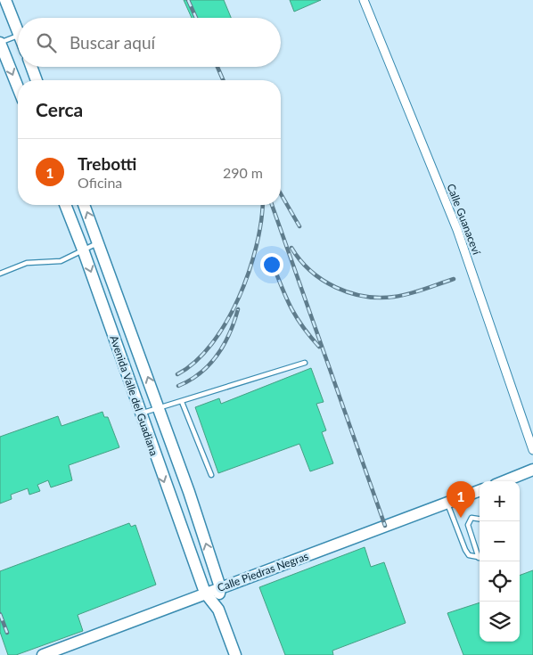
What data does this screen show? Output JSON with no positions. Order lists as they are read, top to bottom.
{
  "streets": {
    "main road": ["Avenida Valle del Guadiana", "Calle Piedras Negras"],
    "street": ["Calle Guanaceví"]
  },
  "crossings": [
    ["Avenida Valle del Guadiana", "Calle Piedras Negras"]
  ],
  "page": {
    "search": "Buscar aquí",
    "heading": "Cerca",
    "list": [
      {
        "mark": "1",
        "name": "Trebotti",
        "note": "Oficina",
        "value": "290 m"
      }
    ],
    "map_buttons": ["+", "−"],
    "pins": "1"
  }
}
